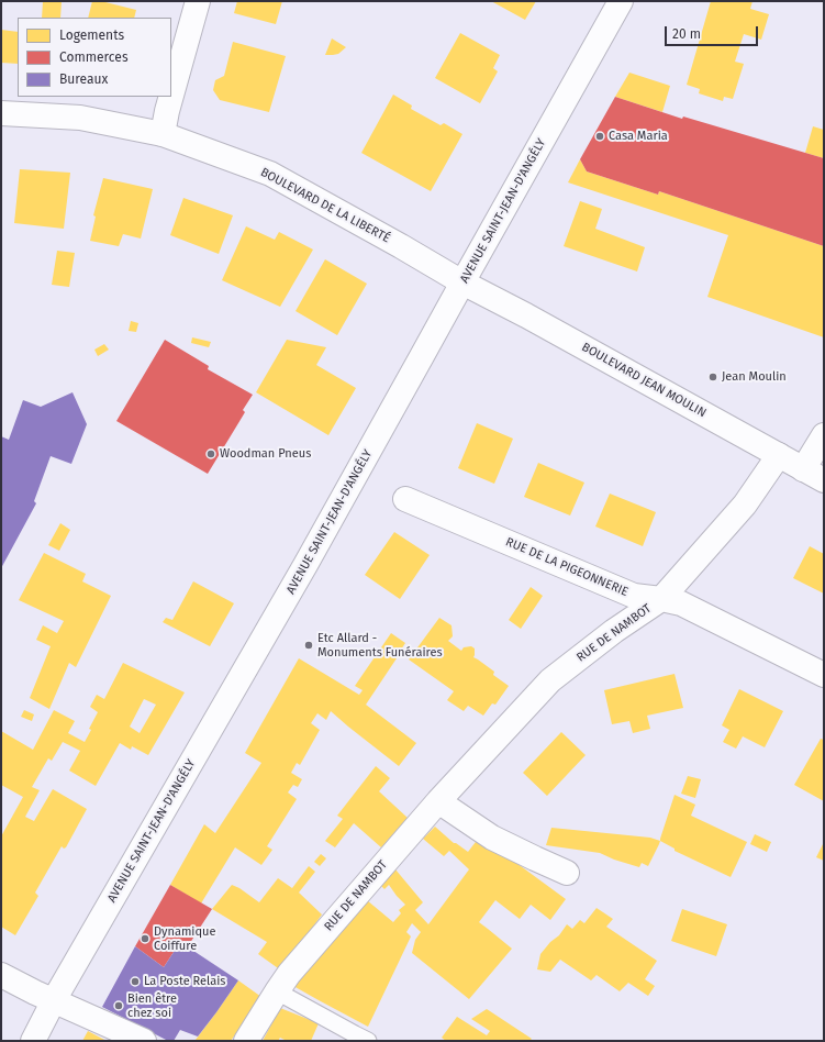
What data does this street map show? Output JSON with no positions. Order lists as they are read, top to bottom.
{
  "streets": {
    "street": [
      "BOULEVARD DE LA LIBERTÉ",
      "AVENUE SAINT-JEAN-D'ANGÉLY",
      "BOULEVARD JEAN MOULIN",
      "RUE DE LA PIGEONNERIE",
      "RUE DE NAMBOT"
    ]
  },
  "crossings": [
    ["BOULEVARD DE LA LIBERTÉ", "AVENUE SAINT-JEAN-D'ANGÉLY"],
    ["BOULEVARD DE LA LIBERTÉ", "BOULEVARD JEAN MOULIN"],
    ["AVENUE SAINT-JEAN-D'ANGÉLY", "BOULEVARD JEAN MOULIN"],
    ["BOULEVARD JEAN MOULIN", "RUE DE NAMBOT"],
    ["RUE DE LA PIGEONNERIE", "RUE DE NAMBOT"]
  ],
  "places": [
    "Casa Maria",
    "Jean Moulin",
    "Woodman Pneus",
    "Etc Allard - Monuments Funéraires",
    "Dynamique Coiffure",
    "La Poste Relais",
    "Bien être chez soi"
  ],
  "legend": ["Logements", "Commerces", "Bureaux"],
  "scale_bar": "20 m"
}
